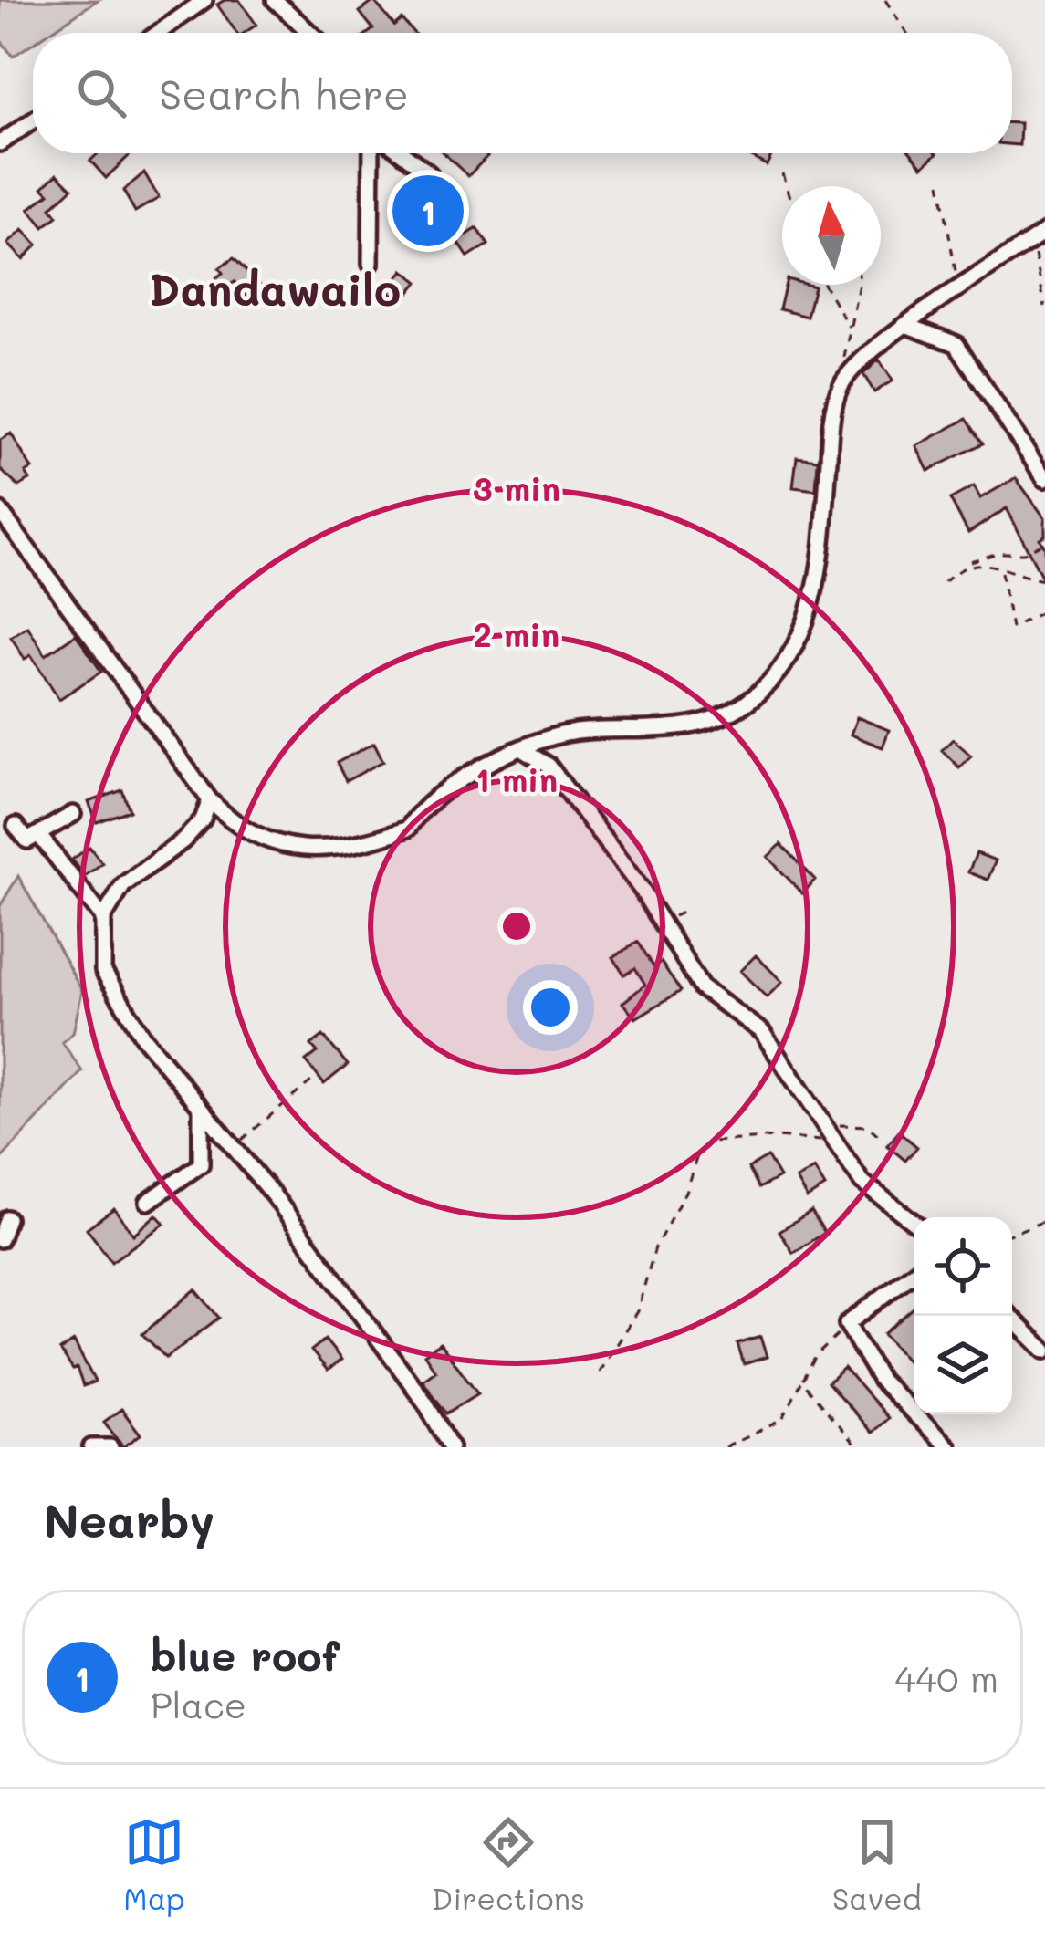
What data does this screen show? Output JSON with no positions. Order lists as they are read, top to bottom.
{
  "districts": ["Dandawailo"],
  "north": "top",
  "page": {
    "search": "Search here",
    "pins": "1",
    "heading": "Nearby",
    "list": [
      {
        "mark": "1",
        "name": "blue roof",
        "note": "Place",
        "value": "440 m"
      }
    ],
    "nav": ["Map", "Directions", "Saved"]
  },
  "rings": ["3 min", "2 min", "1 min"]
}
